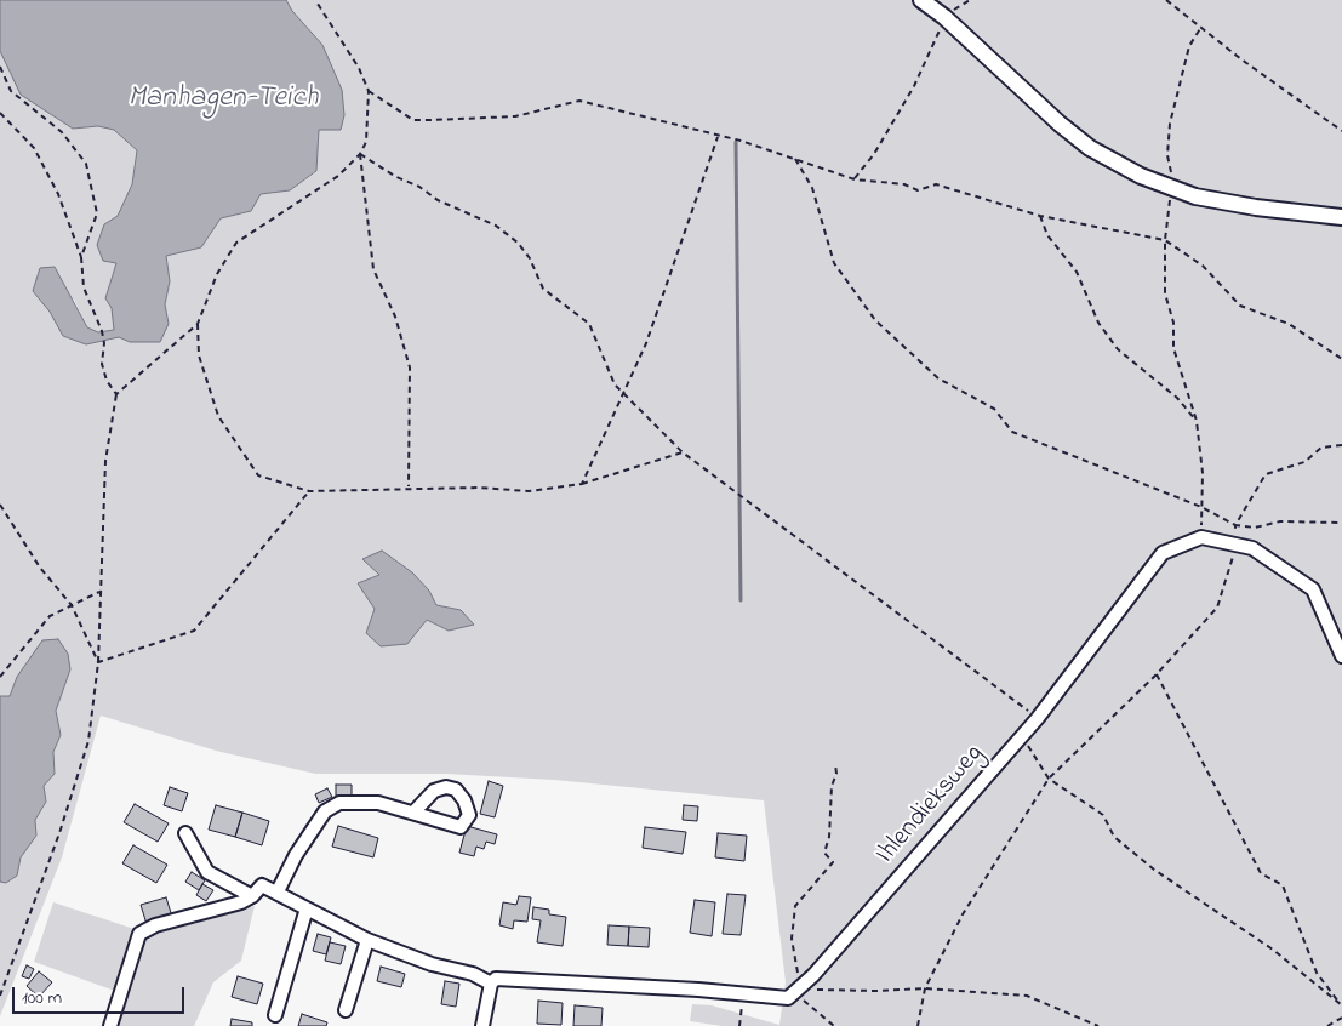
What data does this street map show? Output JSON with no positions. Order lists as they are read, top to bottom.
{
  "streets": {
    "street": ["Ihlendieksweg"]
  },
  "water": ["Manhagen-Teich"],
  "scale_bar": "100 m"
}
